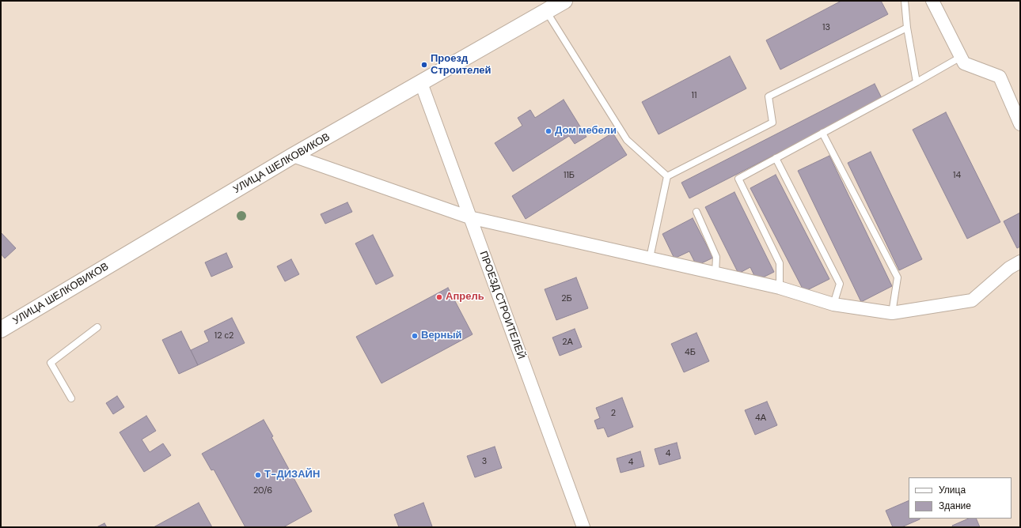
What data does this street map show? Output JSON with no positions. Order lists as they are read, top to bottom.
{
  "streets": {
    "street": ["УЛИЦА ШЕЛКОВИКОВ", "ПРОЕЗД СТРОИТЕЛЕЙ"]
  },
  "crossings": [
    ["УЛИЦА ШЕЛКОВИКОВ", "ПРОЕЗД СТРОИТЕЛЕЙ"]
  ],
  "places": [
    "Проезд Строителей",
    "Дом мебели",
    "Апрель",
    "Верный",
    "Т-ДИЗАЙН"
  ],
  "house_numbers": [
    "13",
    "11",
    "11Б",
    "14",
    "2Б",
    "12 с2",
    "2А",
    "4Б",
    "2",
    "4А",
    "4",
    "3",
    "4",
    "20/6"
  ],
  "legend": ["Улица", "Здание"]
}
